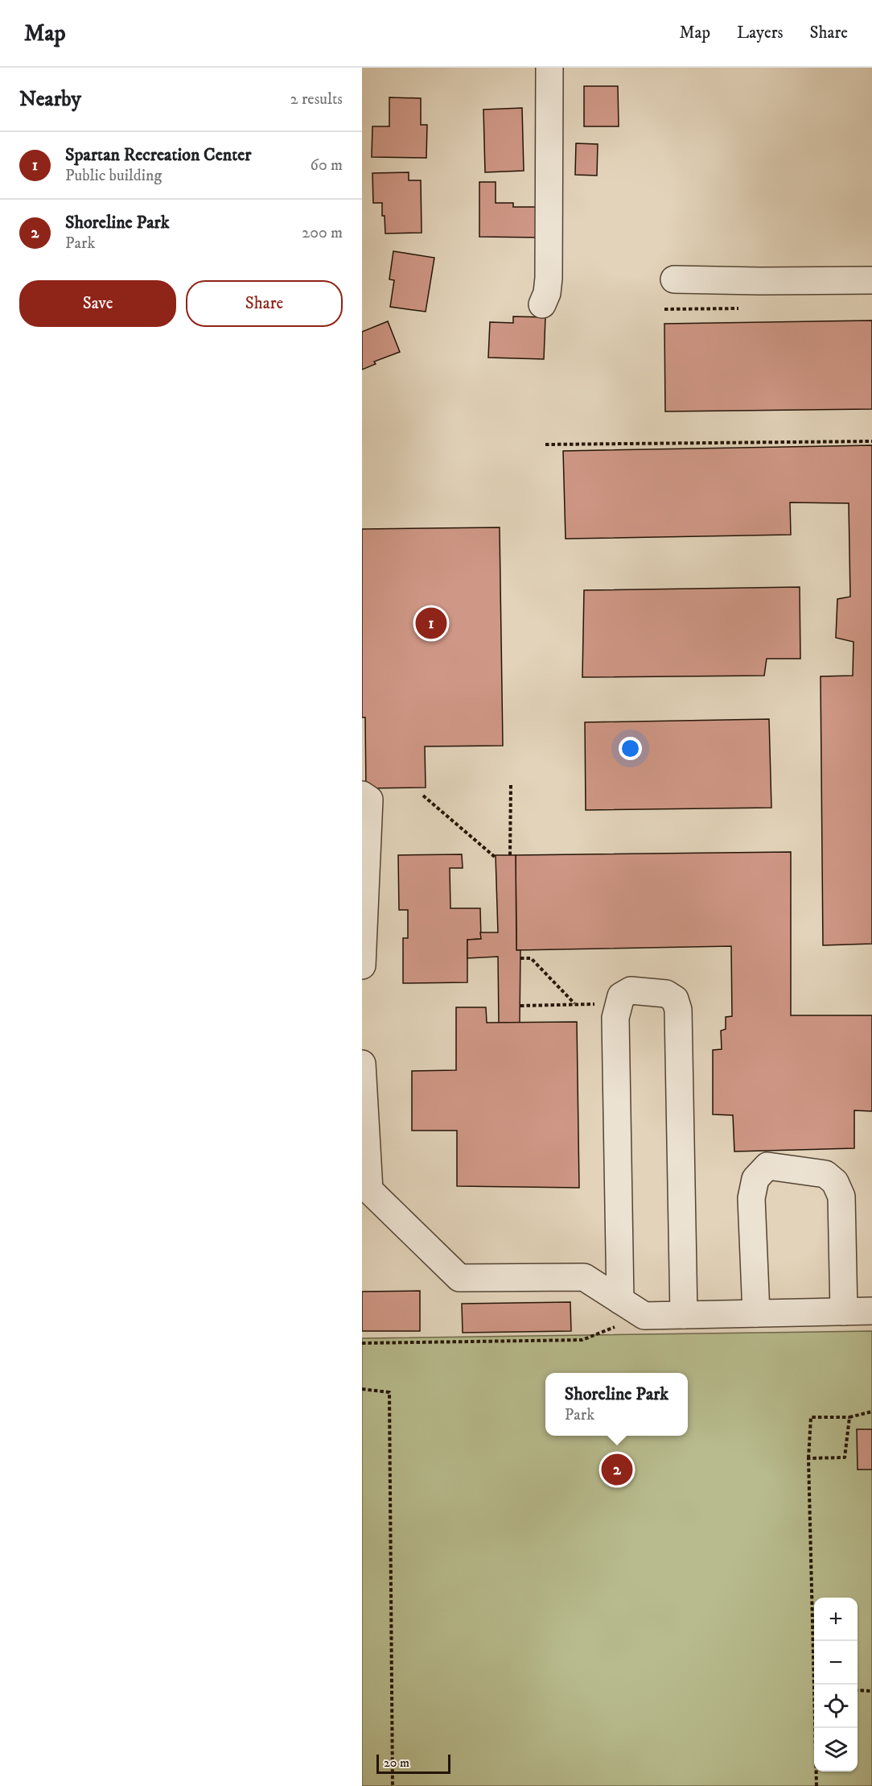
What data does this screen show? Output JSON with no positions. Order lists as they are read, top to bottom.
{
  "scale_bar": "20 m",
  "page": {
    "header": "Map",
    "nav": ["Map", "Layers", "Share"],
    "heading": ["Nearby", "2 results"],
    "list": [
      {
        "mark": "1",
        "name": "Spartan Recreation Center",
        "note": "Public building",
        "value": "60 m"
      },
      {
        "mark": "2",
        "name": "Shoreline Park",
        "note": "Park",
        "value": "200 m"
      }
    ],
    "buttons": ["Save", "Share"],
    "pins": ["1", "2"],
    "popup": ["Shoreline Park", "Park"],
    "map_buttons": ["+", "−"],
    "scale": "20 m"
  }
}
